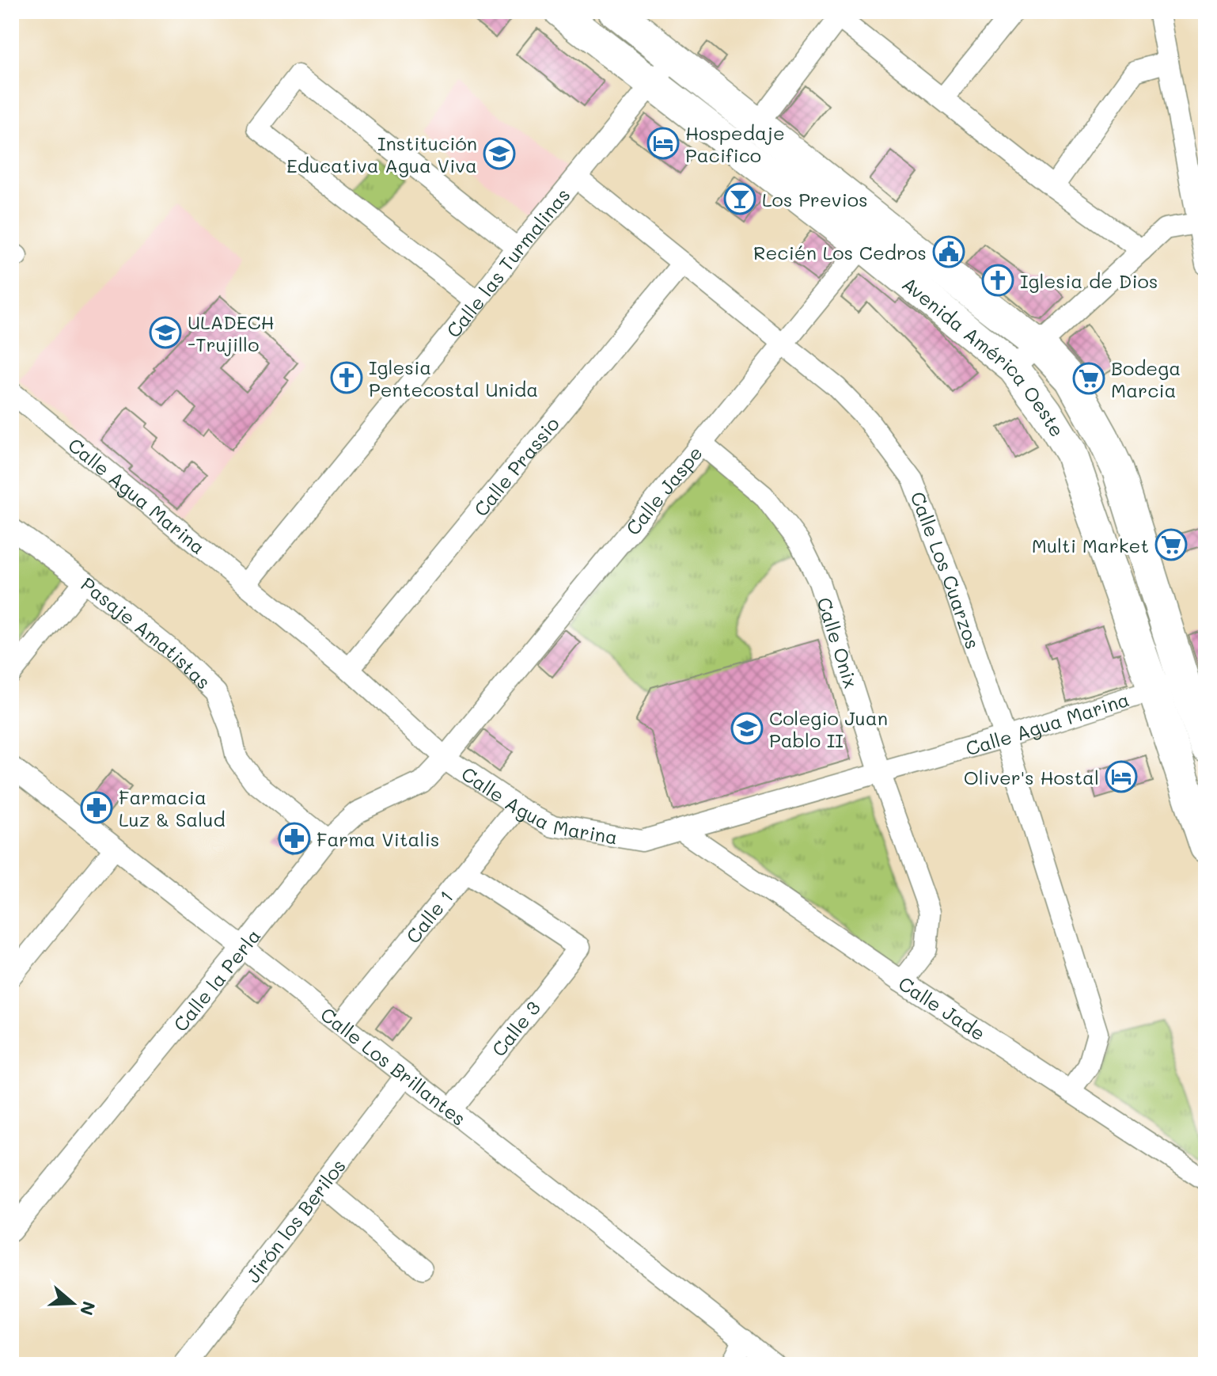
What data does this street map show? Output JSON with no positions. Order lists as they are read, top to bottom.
{
  "streets": {
    "main road": ["Avenida América Oeste"],
    "street": [
      "Calle las Turmalinas",
      "Calle Prassio",
      "Calle Jaspe",
      "Calle Agua Marina",
      "Calle Los Cuarzos",
      "Pasaje Amatistas",
      "Calle Onix",
      "Calle 1",
      "Calle la Perla",
      "Calle Jade",
      "Calle 3",
      "Calle Los Brillantes",
      "Jirón los Berilos"
    ]
  },
  "crossings": [
    ["Calle las Turmalinas", "Avenida América Oeste"],
    ["Calle las Turmalinas", "Calle Agua Marina"],
    ["Calle las Turmalinas", "Calle Los Cuarzos"],
    ["Avenida América Oeste", "Calle Jaspe"],
    ["Avenida América Oeste", "Calle Agua Marina"],
    ["Calle Prassio", "Calle Agua Marina"],
    ["Calle Prassio", "Calle Los Cuarzos"],
    ["Calle Jaspe", "Calle Agua Marina"],
    ["Calle Jaspe", "Calle Los Cuarzos"],
    ["Calle Jaspe", "Calle Onix"],
    ["Calle Jaspe", "Calle la Perla"],
    ["Calle Agua Marina", "Calle Los Cuarzos"],
    ["Calle Agua Marina", "Calle Onix"],
    ["Calle Agua Marina", "Calle 1"],
    ["Calle Agua Marina", "Calle la Perla"],
    ["Calle Agua Marina", "Calle Jade"],
    ["Calle Los Cuarzos", "Calle Jade"],
    ["Pasaje Amatistas", "Calle la Perla"],
    ["Calle Onix", "Calle Jade"],
    ["Calle 1", "Calle 3"],
    ["Calle 1", "Calle Los Brillantes"],
    ["Calle la Perla", "Calle Los Brillantes"],
    ["Calle 3", "Calle Los Brillantes"],
    ["Calle Los Brillantes", "Jirón los Berilos"]
  ],
  "places": {
    "hotel": ["Hospedaje Pacifico", "Oliver's Hostal"],
    "school or university": ["Institución Educativa Agua Viva", "ULADECH -Trujillo", "Colegio Juan Pablo II"],
    "bar": ["Los Previos"],
    "public building": ["Recién Los Cedros"],
    "church": ["Iglesia de Dios", "Iglesia Pentecostal Unida"],
    "supermarket": ["Bodega Marcia", "Multi Market"],
    "pharmacy": ["Farmacia Luz & Salud", "Farma Vitalis"]
  },
  "north": "right"
}
